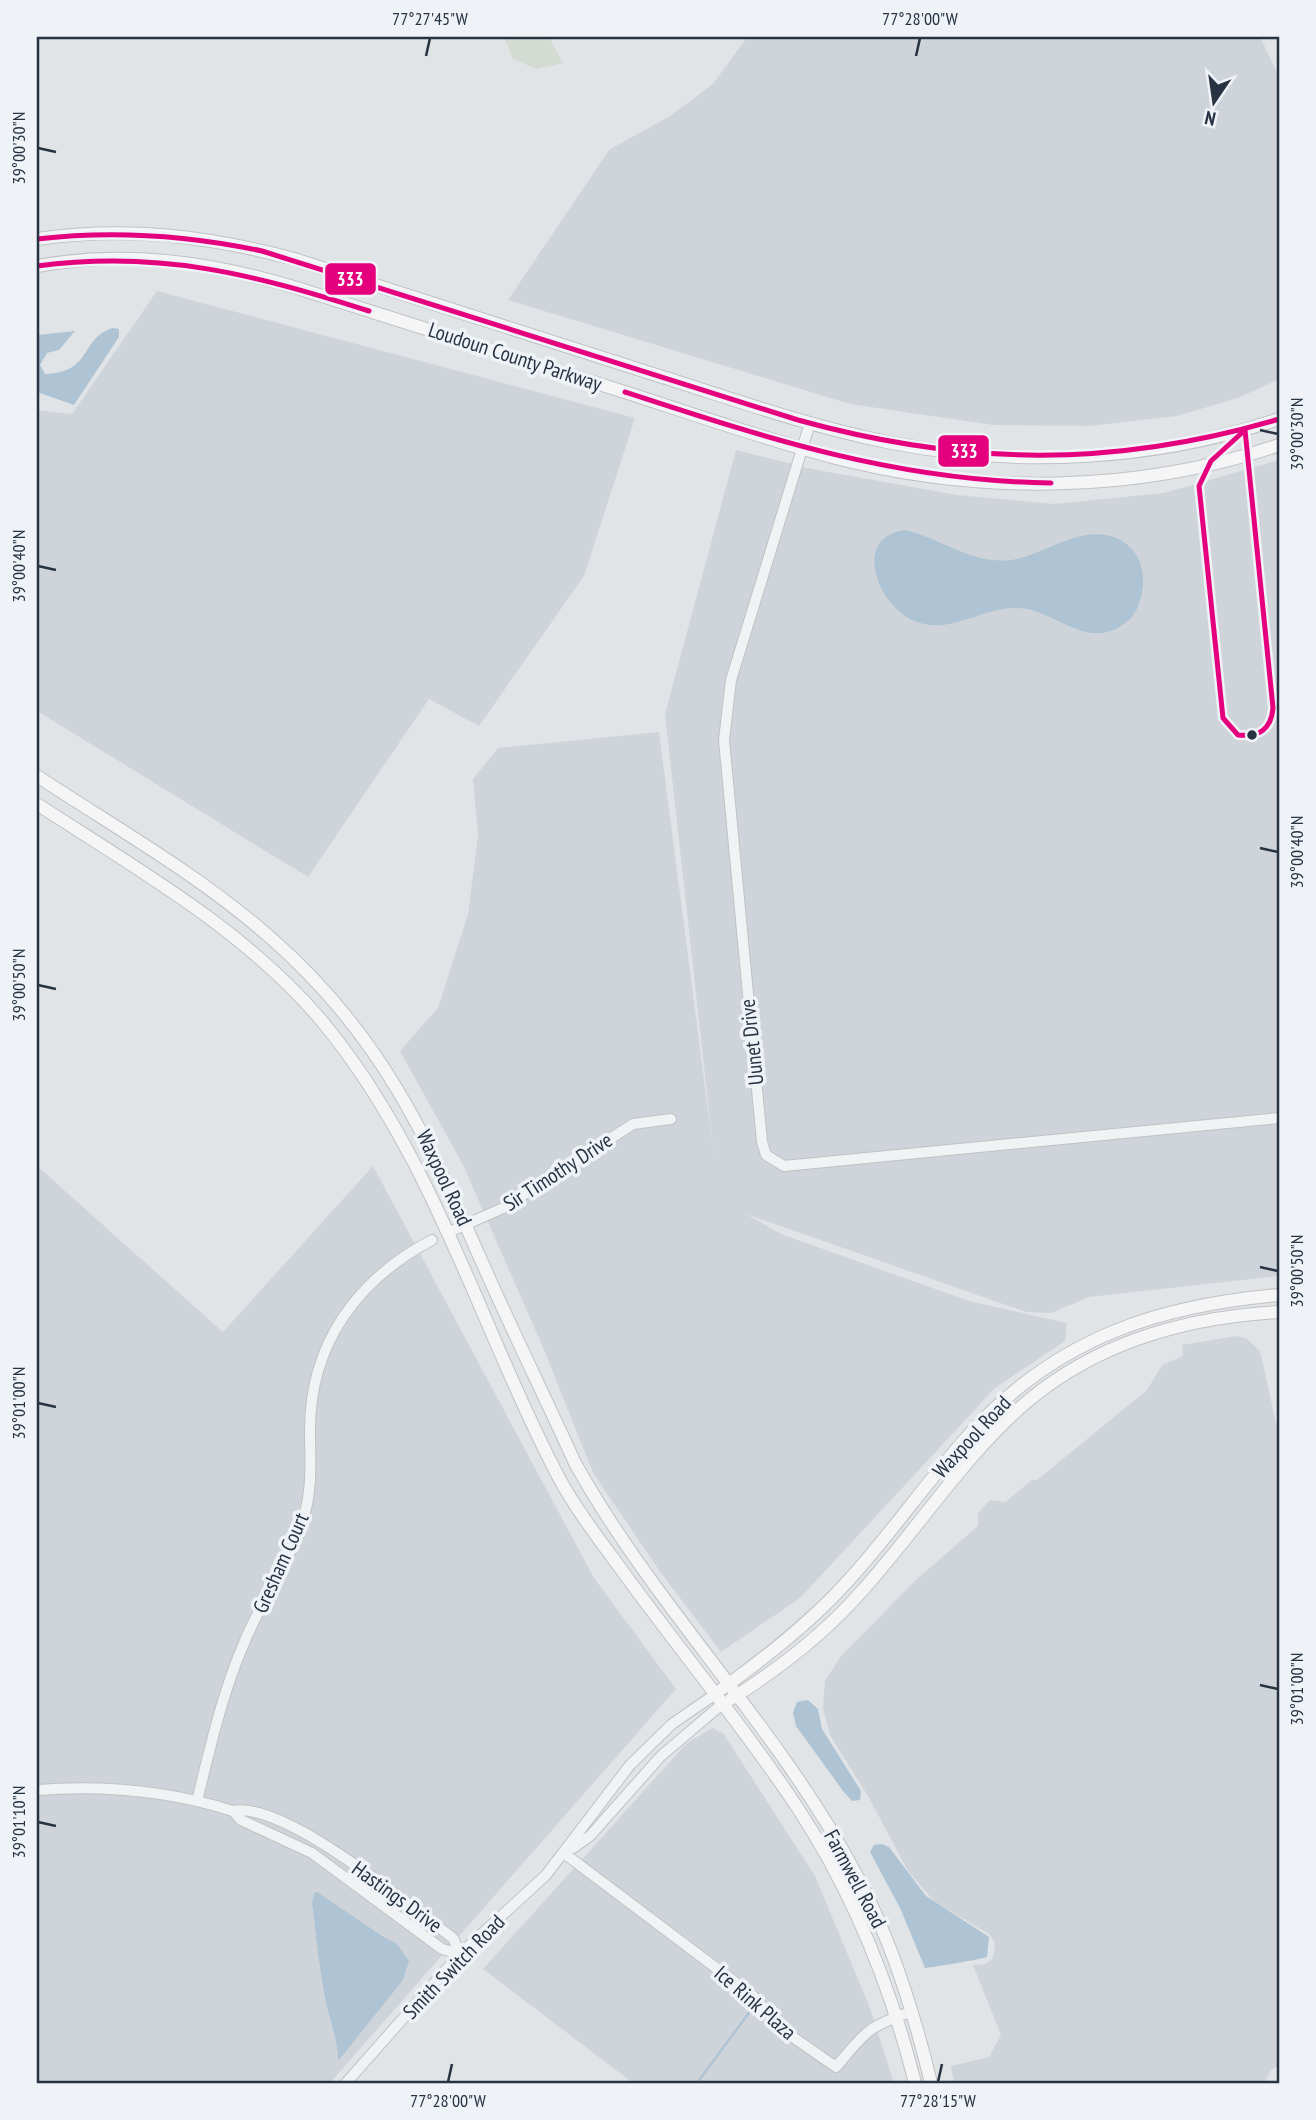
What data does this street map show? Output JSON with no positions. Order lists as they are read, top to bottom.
{
  "streets": {
    "main road": ["Loudoun County Parkway", "Waxpool Road", "Farmwell Road"],
    "street": [
      "Uunet Drive",
      "Sir Timothy Drive",
      "Gresham Court",
      "Hastings Drive",
      "Smith Switch Road",
      "Ice Rink Plaza"
    ]
  },
  "crossings": [
    ["Loudoun County Parkway", "Uunet Drive"],
    ["Sir Timothy Drive", "Waxpool Road"],
    ["Waxpool Road", "Farmwell Road"],
    ["Waxpool Road", "Smith Switch Road"],
    ["Gresham Court", "Hastings Drive"],
    ["Farmwell Road", "Smith Switch Road"],
    ["Farmwell Road", "Ice Rink Plaza"],
    ["Hastings Drive", "Smith Switch Road"],
    ["Smith Switch Road", "Ice Rink Plaza"]
  ],
  "lines": ["transit line 333"],
  "north": "bottom",
  "coordinates": [
    "77°27'45\"W",
    "77°28'00\"W",
    "39°00'30\"N",
    "39°00'40\"N",
    "39°00'50\"N",
    "39°01'00\"N",
    "39°01'10\"N",
    "77°28'15\"W"
  ]
}
